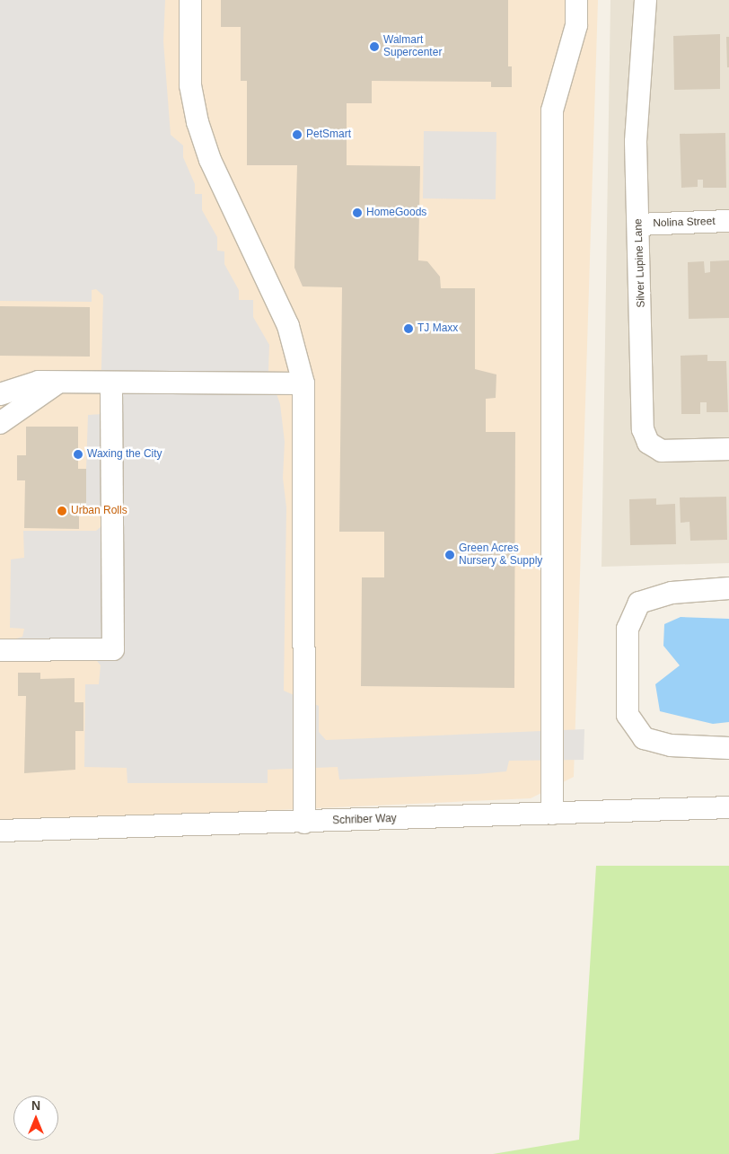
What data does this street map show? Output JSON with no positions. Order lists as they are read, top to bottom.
{
  "streets": {
    "street": ["Nolina Street", "Silver Lupine Lane", "Schriber Way"]
  },
  "crossings": [
    ["Nolina Street", "Silver Lupine Lane"]
  ],
  "places": [
    "Walmart Supercenter",
    "PetSmart",
    "HomeGoods",
    "TJ Maxx",
    "Waxing the City",
    "Urban Rolls",
    "Green Acres Nursery & Supply"
  ],
  "north": "top"
}
